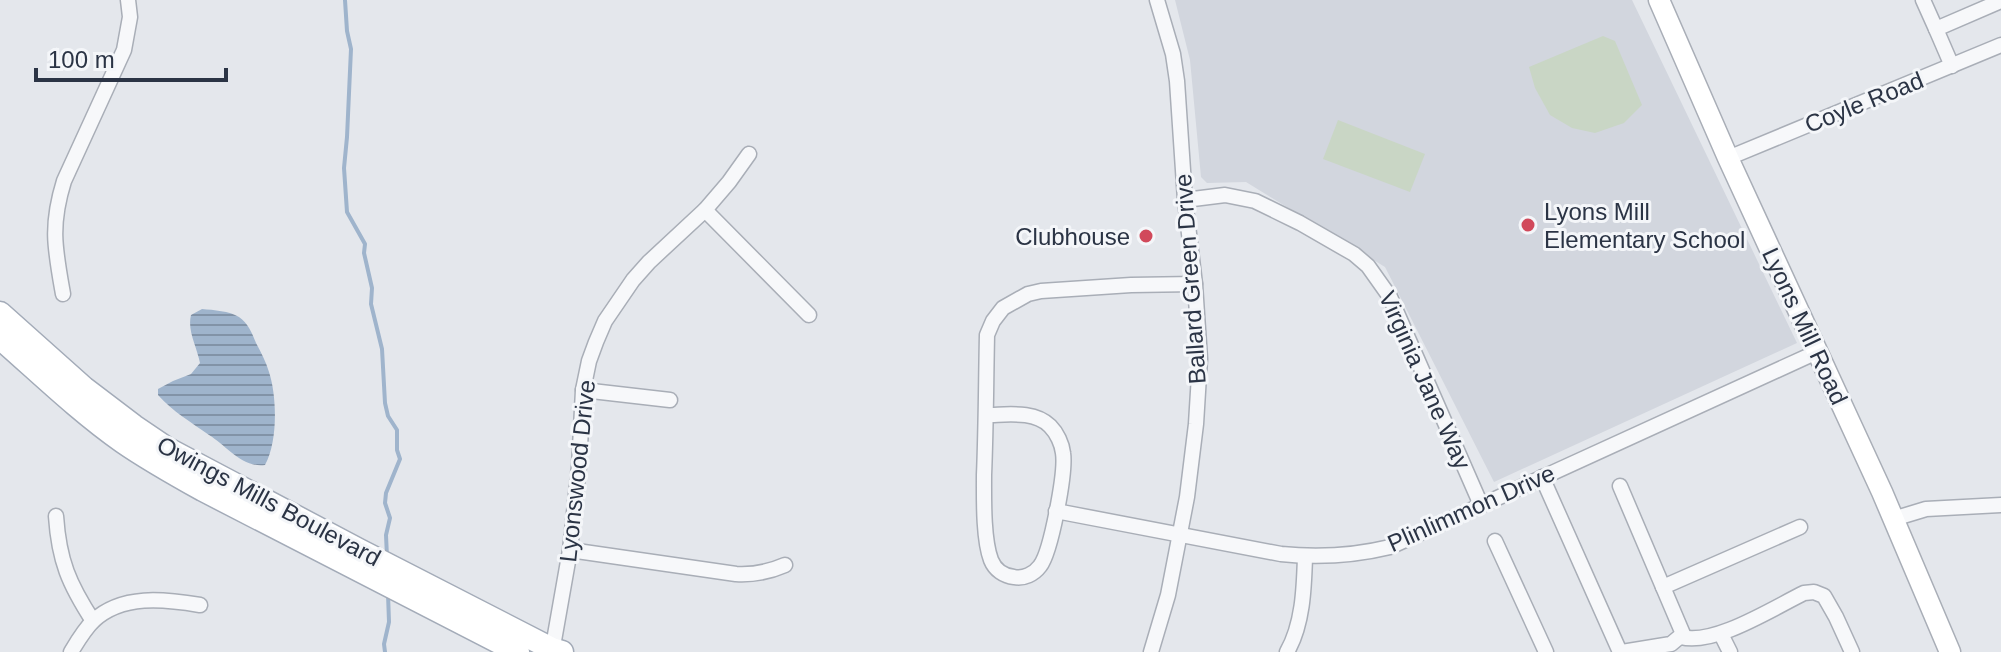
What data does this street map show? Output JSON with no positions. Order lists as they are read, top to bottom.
{
  "streets": {
    "main road": ["Lyons Mill Road", "Owings Mills Boulevard"],
    "street": [
      "Coyle Road",
      "Ballard Green Drive",
      "Virginia Jane Way",
      "Lyonswood Drive",
      "Plinlimmon Drive"
    ]
  },
  "crossings": [
    ["Coyle Road", "Lyons Mill Road"],
    ["Ballard Green Drive", "Virginia Jane Way"],
    ["Ballard Green Drive", "Plinlimmon Drive"],
    ["Lyons Mill Road", "Plinlimmon Drive"],
    ["Virginia Jane Way", "Plinlimmon Drive"],
    ["Lyonswood Drive", "Owings Mills Boulevard"]
  ],
  "places": ["Lyons Mill Elementary School", "Clubhouse"],
  "scale_bar": "100 m"
}
